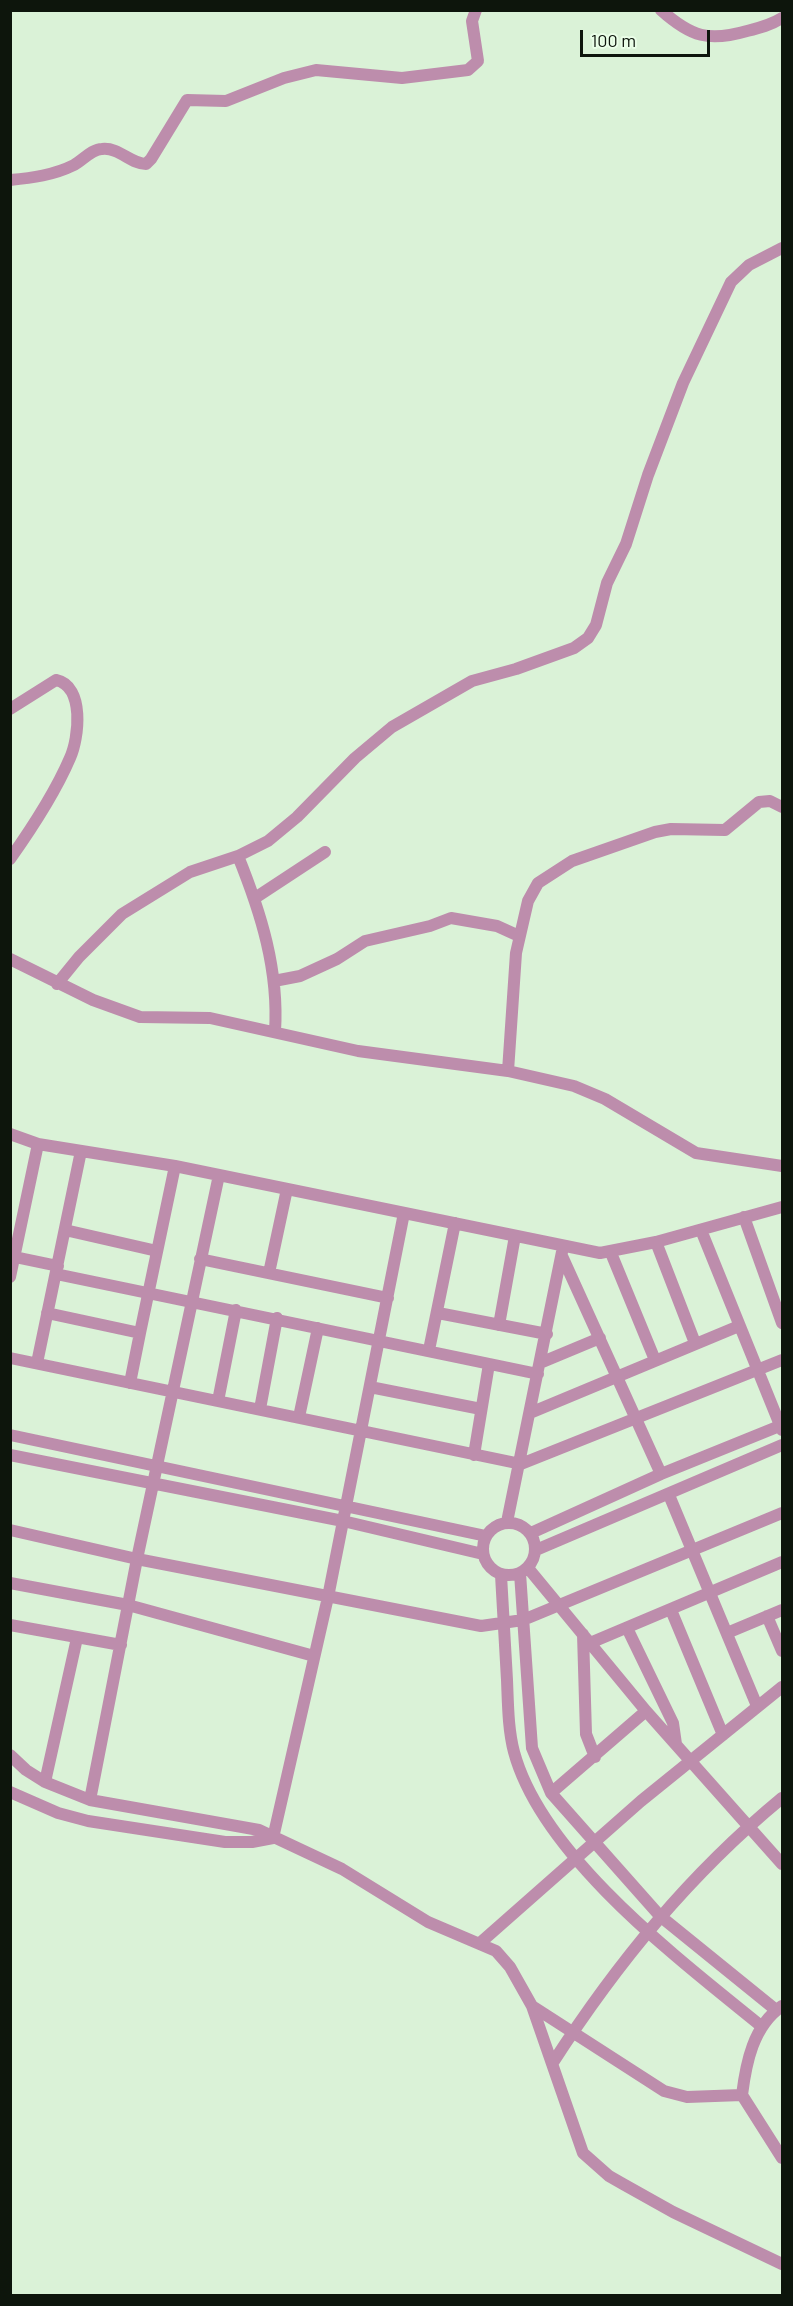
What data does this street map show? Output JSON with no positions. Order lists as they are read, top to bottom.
{
  "scale_bar": "100 m"
}
